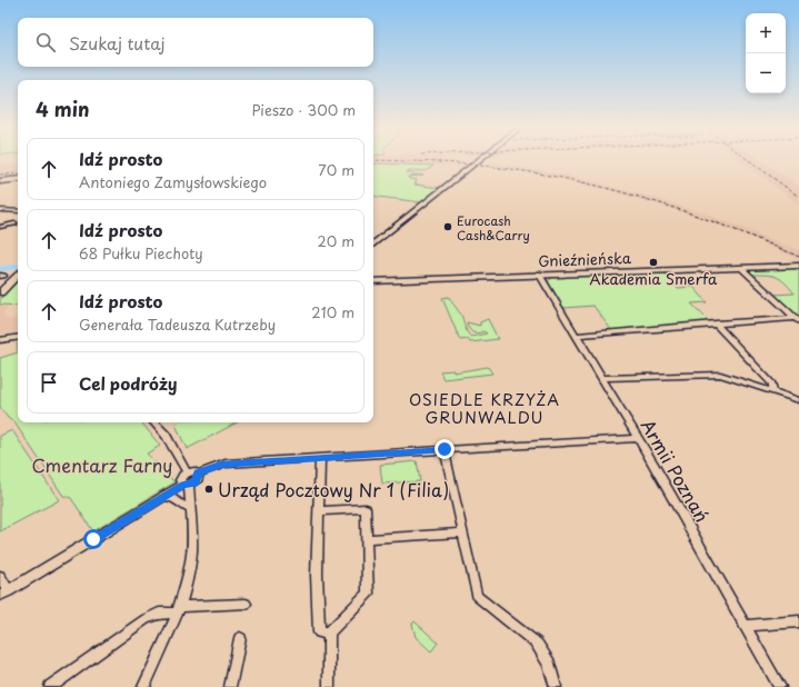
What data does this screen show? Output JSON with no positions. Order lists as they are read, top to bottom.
{
  "streets": {
    "street": ["Gnieźnieńska", "Armii Poznań"]
  },
  "crossings": [
    ["Gnieźnieńska", "Armii Poznań"]
  ],
  "districts": ["OSIEDLE KRZYŻA GRUNWALDU"],
  "parks": ["Cmentarz Farny"],
  "places": ["Eurocash Cash&Carry", "Akademia Smerfa", "Urząd Pocztowy Nr 1 (Filia)"],
  "page": {
    "map_buttons": ["+", "−"],
    "search": "Szukaj tutaj",
    "heading": ["4 min", "Pieszo · 300 m"],
    "list": [
      ["Idź prosto", "Antoniego Zamysłowskiego", "70 m"],
      ["Idź prosto", "68 Pułku Piechoty", "20 m"],
      ["Idź prosto", "Generała Tadeusza Kutrzeby", "210 m"],
      "Cel podróży"
    ]
  }
}
